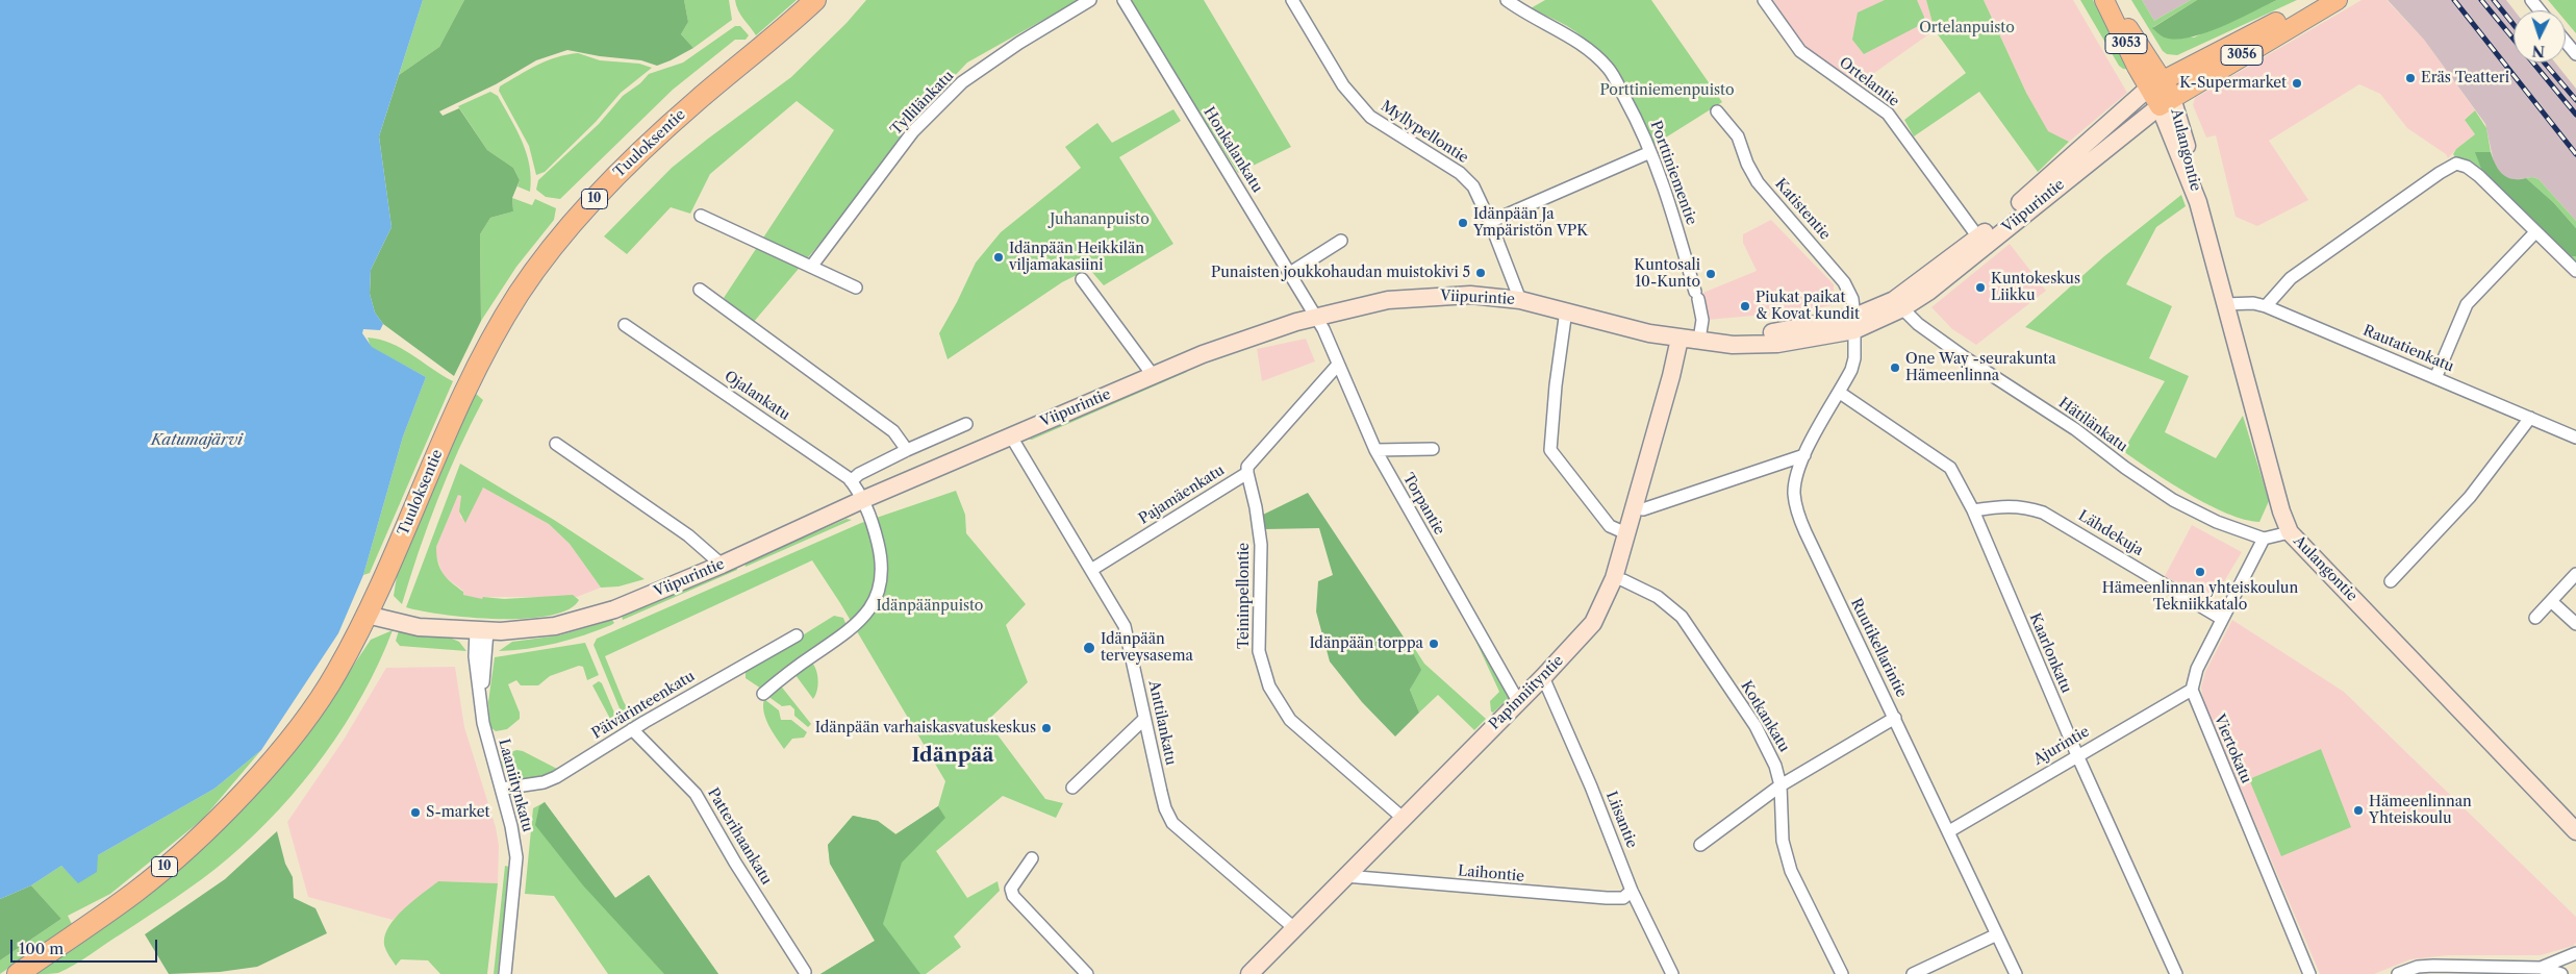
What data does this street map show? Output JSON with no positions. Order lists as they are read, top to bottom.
{
  "streets": {
    "highway": ["Tuuloksentie", "10"],
    "main road": [
      "3053",
      "3056",
      "Aulangontie",
      "Viipurintie",
      "Papinniityntie"
    ],
    "street": [
      "Ortelantie",
      "Tyllilänkatu",
      "Myllypellontie",
      "Honkalankatu",
      "Porttiniementie",
      "Katistentie",
      "Rautatienkatu",
      "Ojalankatu",
      "Hätilänkatu",
      "Pajamäenkatu",
      "Torpantie",
      "Lähdekuja",
      "Teininpellontie",
      "Ruutikellarintie",
      "Kaarlonkatu",
      "Päivärinteenkatu",
      "Kotkankatu",
      "Anttilankatu",
      "Ajurintie",
      "Viertokatu",
      "Laaniitynkatu",
      "Liisantie",
      "Patterihaankatu",
      "Laihontie"
    ]
  },
  "crossings": [
    ["3053", "Viipurintie"],
    ["Ortelantie", "Viipurintie"],
    ["Myllypellontie", "Viipurintie"],
    ["Tuuloksentie", "Viipurintie"],
    ["Honkalankatu", "Viipurintie"],
    ["Honkalankatu", "Torpantie"],
    ["Aulangontie", "Viipurintie"],
    ["Aulangontie", "Rautatienkatu"],
    ["Porttiniementie", "Viipurintie"],
    ["Viipurintie", "Katistentie"],
    ["Viipurintie", "Ojalankatu"],
    ["Viipurintie", "Hätilänkatu"],
    ["Viipurintie", "Torpantie"],
    ["Viipurintie", "Ruutikellarintie"],
    ["Viipurintie", "Papinniityntie"],
    ["Viipurintie", "Anttilankatu"],
    ["Viipurintie", "Laaniitynkatu"],
    ["Katistentie", "Ruutikellarintie"],
    ["Pajamäenkatu", "Torpantie"],
    ["Pajamäenkatu", "Teininpellontie"],
    ["Pajamäenkatu", "Anttilankatu"],
    ["Torpantie", "Papinniityntie"],
    ["Lähdekuja", "Kaarlonkatu"],
    ["Teininpellontie", "Papinniityntie"],
    ["Ruutikellarintie", "Kaarlonkatu"],
    ["Ruutikellarintie", "Ajurintie"],
    ["Kaarlonkatu", "Ajurintie"],
    ["Papinniityntie", "Kotkankatu"],
    ["Papinniityntie", "Anttilankatu"],
    ["Papinniityntie", "Liisantie"],
    ["Papinniityntie", "Laihontie"],
    ["Päivärinteenkatu", "Laaniitynkatu"],
    ["Päivärinteenkatu", "Patterihaankatu"],
    ["Ajurintie", "Viertokatu"],
    ["Liisantie", "Laihontie"]
  ],
  "districts": ["Idänpää"],
  "water": ["Katumajärvi"],
  "parks": [
    "Ortelanpuisto",
    "Porttiniemenpuisto",
    "Juhananpuisto",
    "Idänpäänpuisto"
  ],
  "places": [
    "Eräs Teatteri",
    "K-Supermarket",
    "Idänpään Ja Ympäristön VPK",
    "Idänpään Heikkilän viljamakasiini",
    "Punaisten joukkohaudan muistokivi 5",
    "Kuntosali 10-Kunto",
    "Kuntokeskus Liikku",
    "Piukat paikat & Kovat kundit",
    "One Way -seurakunta Hämeenlinna",
    "Hämeenlinnan yhteiskoulun Tekniikkatalo",
    "Idänpään torppa",
    "Idänpään terveysasema",
    "Idänpään varhaiskasvatuskeskus",
    "Hämeenlinnan Yhteiskoulu",
    "S-market"
  ],
  "scale_bar": "100 m",
  "north": "bottom"
}
